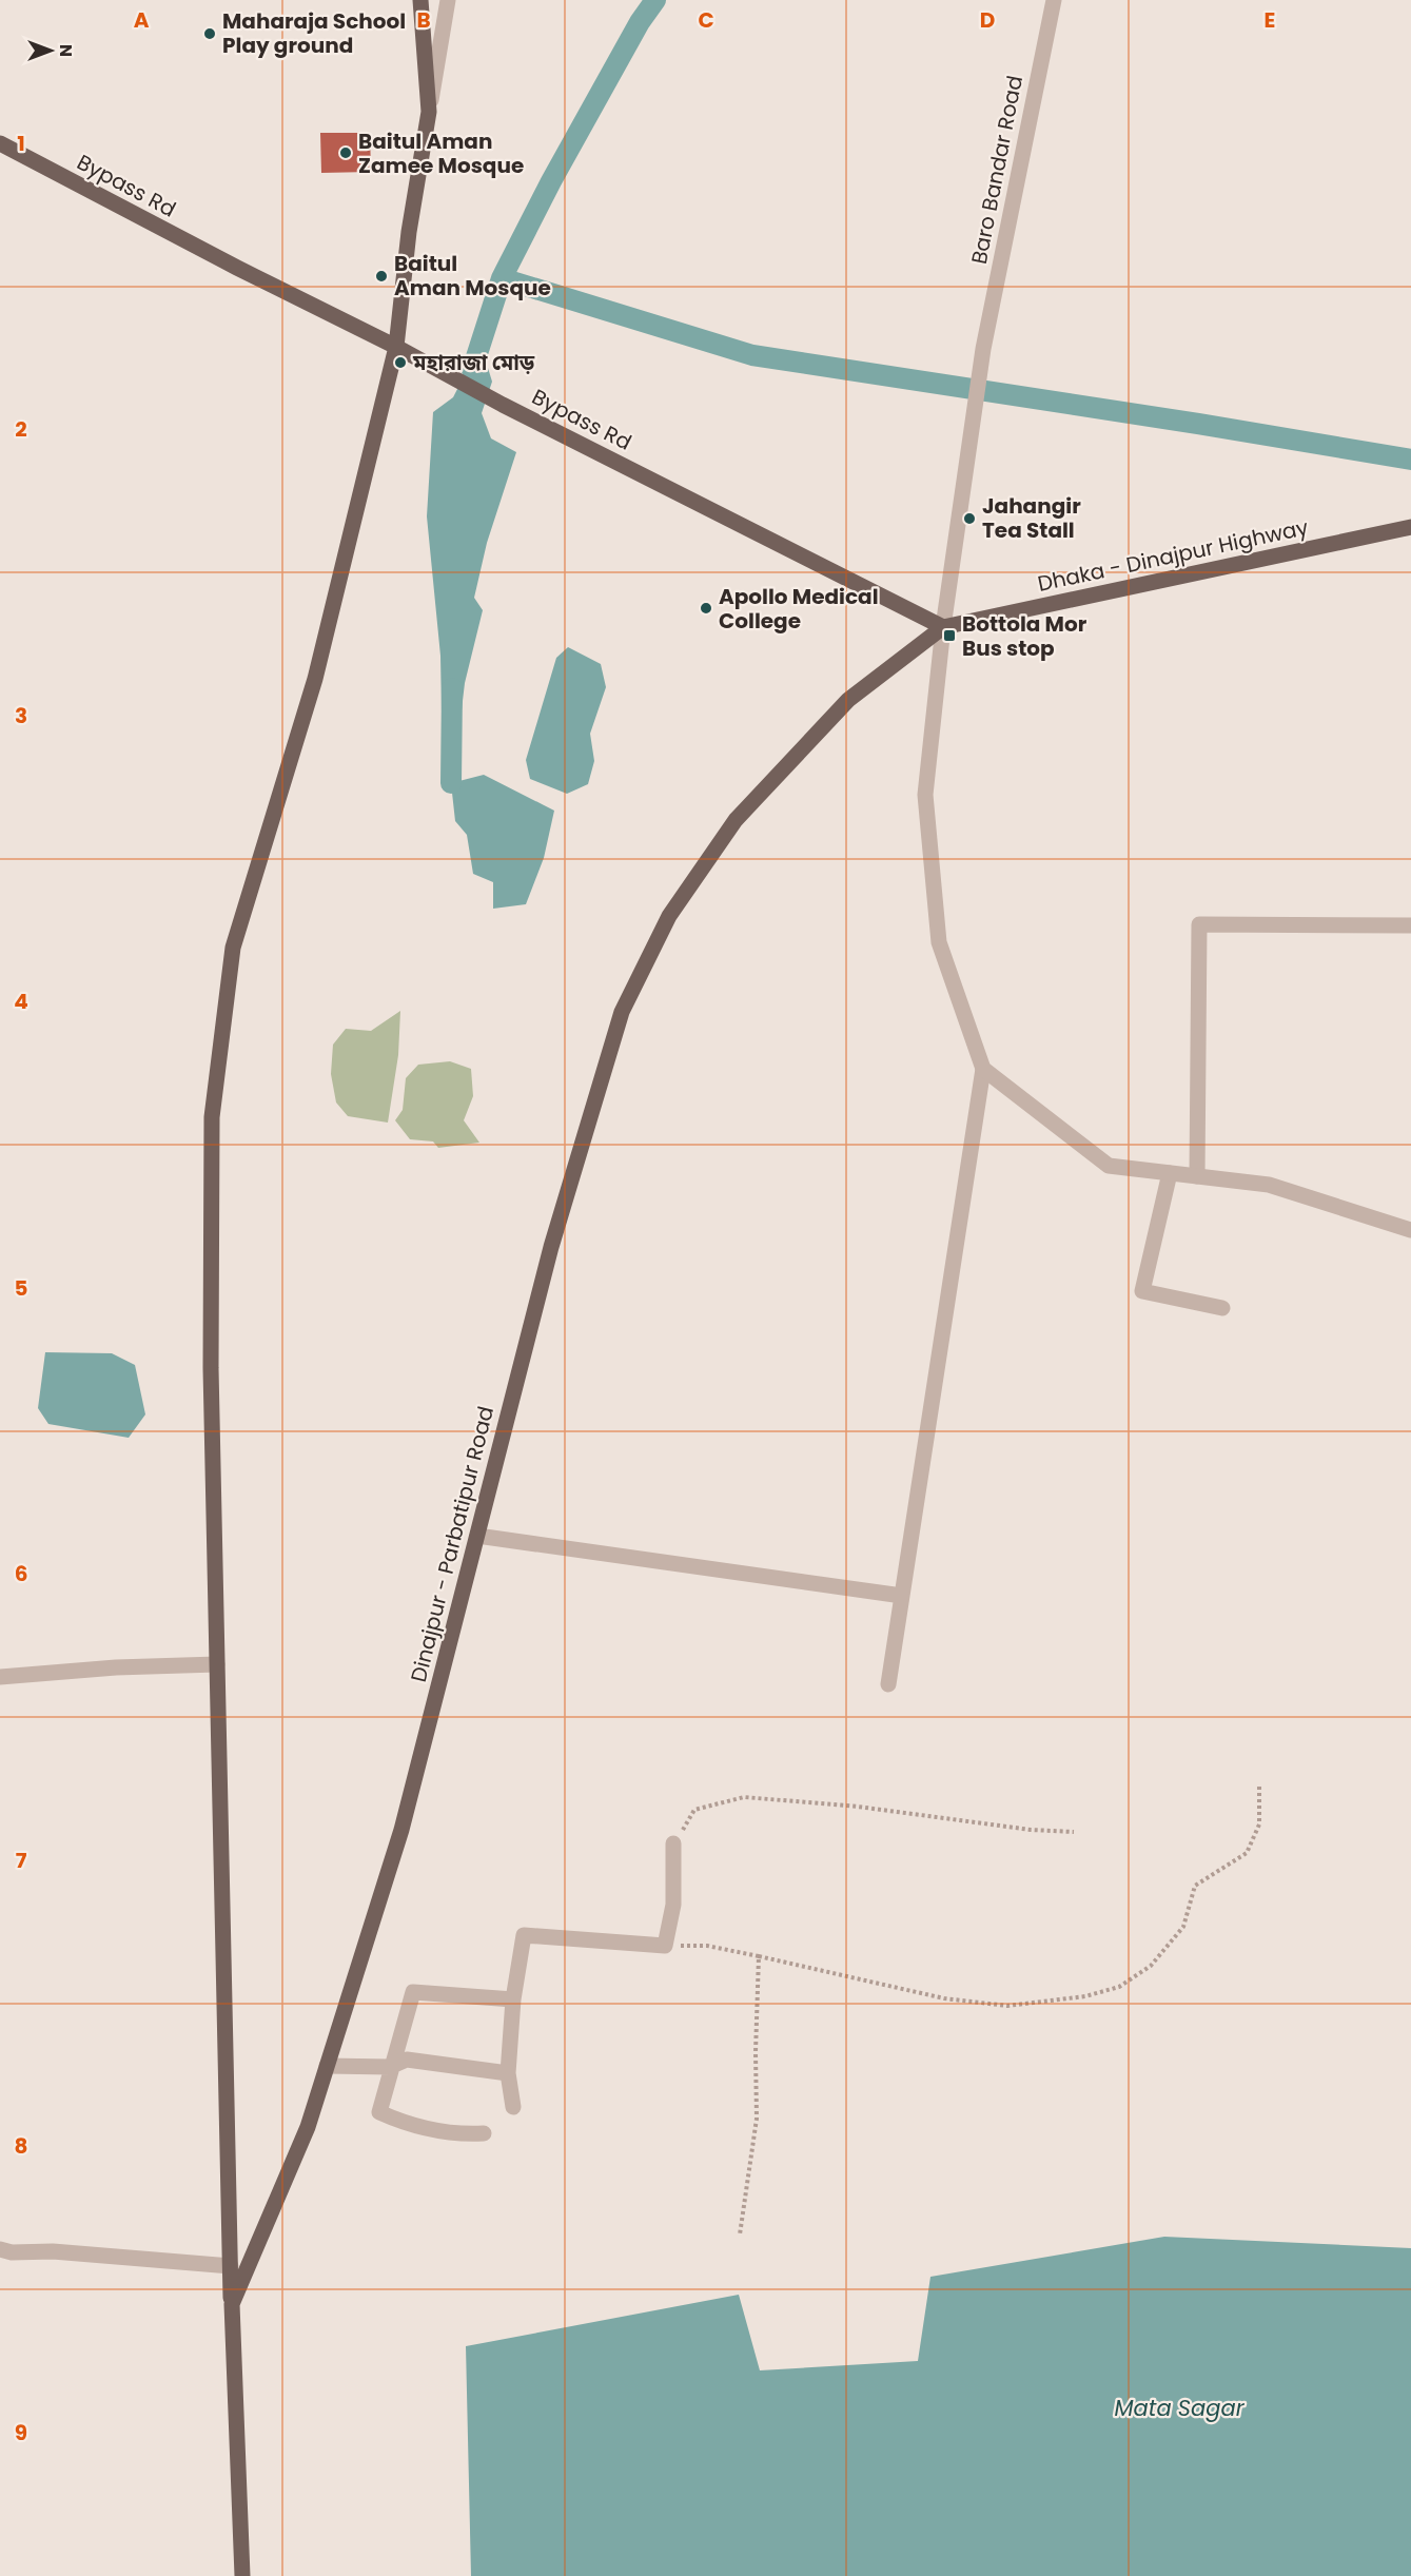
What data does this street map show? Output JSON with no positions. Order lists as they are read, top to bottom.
{
  "streets": {
    "main road": ["Bypass Rd", "Dhaka - Dinajpur Highway", "Dinajpur - Parbatipur Road"],
    "street": ["Baro Bandar Road"]
  },
  "crossings": [
    ["Baro Bandar Road", "Bypass Rd"],
    ["Baro Bandar Road", "Dhaka - Dinajpur Highway"],
    ["Baro Bandar Road", "Dinajpur - Parbatipur Road"],
    ["Bypass Rd", "Dhaka - Dinajpur Highway"],
    ["Bypass Rd", "Dinajpur - Parbatipur Road"],
    ["Dhaka - Dinajpur Highway", "Dinajpur - Parbatipur Road"]
  ],
  "water": ["Mata Sagar"],
  "places": {
    "other": [
      "Maharaja School Play ground",
      "Baitul Aman Zamee Mosque",
      "Baitul Aman Mosque",
      "মহারাজা মোড়",
      "Jahangir Tea Stall",
      "Apollo Medical College"
    ],
    "transit": ["Bottola Mor Bus stop"]
  },
  "north": "right",
  "grid": {
    "columns": [
      "A",
      "B",
      "C",
      "D",
      "E"
    ],
    "rows": [
      "1",
      "2",
      "3",
      "4",
      "5",
      "6",
      "7",
      "8",
      "9"
    ]
  }
}
